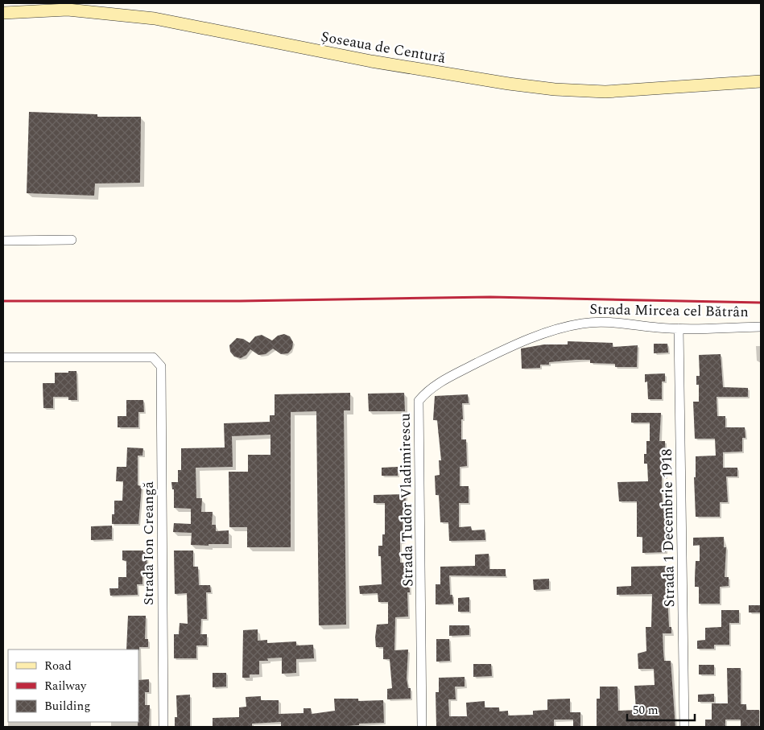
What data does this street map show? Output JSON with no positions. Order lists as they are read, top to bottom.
{
  "streets": {
    "main road": ["Șoseaua de Centură"],
    "street": [
      "Strada Mircea cel Bătrân",
      "Strada Tudor Vladimirescu",
      "Strada 1 Decembrie 1918",
      "Strada Ion Creangă"
    ]
  },
  "crossings": [
    ["Strada Mircea cel Bătrân", "Strada Tudor Vladimirescu"],
    ["Strada Mircea cel Bătrân", "Strada 1 Decembrie 1918"]
  ],
  "legend": ["Road", "Railway", "Building"],
  "scale_bar": "50 m"
}
